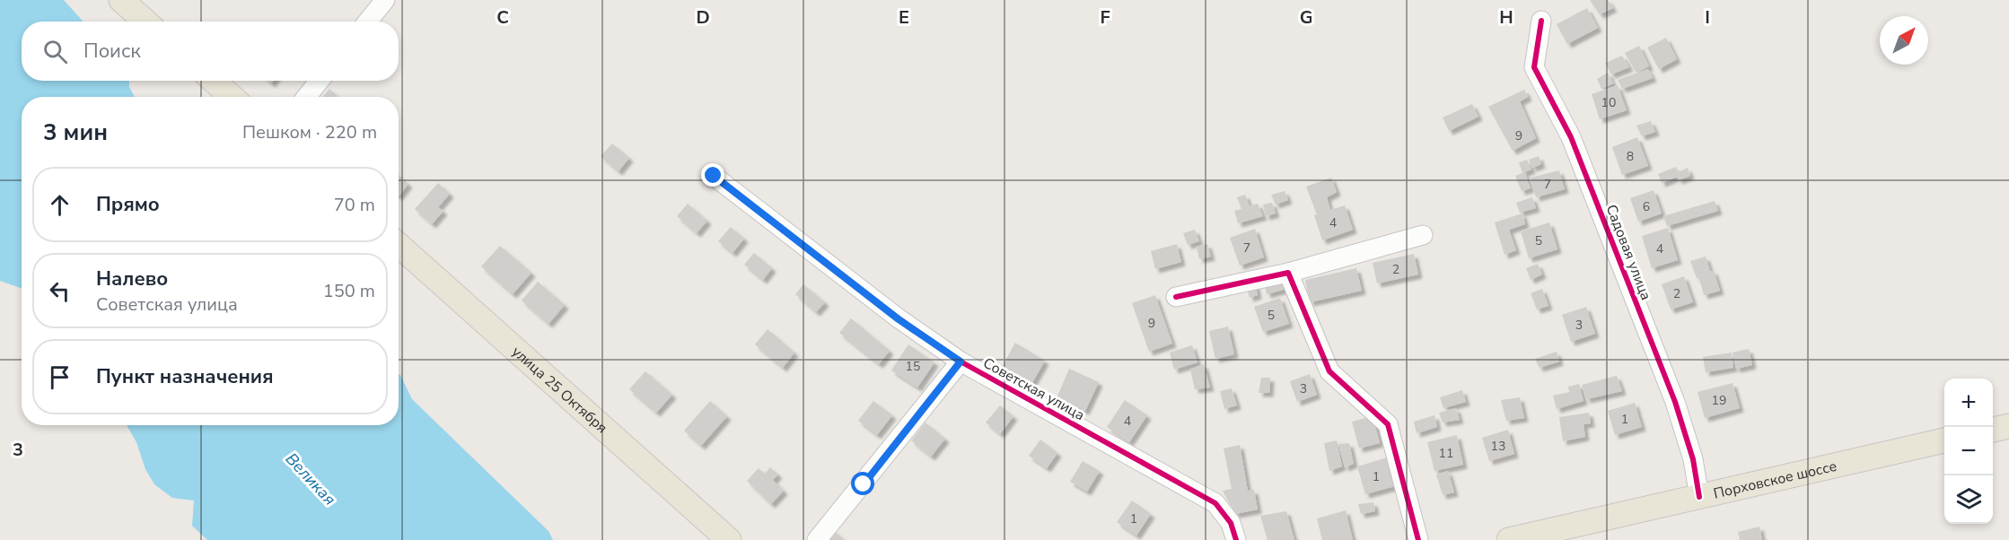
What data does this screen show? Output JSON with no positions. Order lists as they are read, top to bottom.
{
  "streets": {
    "main road": ["улица 25 Октября", "Порховское шоссе"],
    "street": ["Садовая улица", "Советская улица"]
  },
  "crossings": [
    ["Садовая улица", "Порховское шоссе"]
  ],
  "water": ["Великая"],
  "house_numbers": [
    "10",
    "9",
    "8",
    "7",
    "6",
    "4",
    "5",
    "7",
    "4",
    "2",
    "2",
    "5",
    "9",
    "3",
    "15",
    "3",
    "19",
    "1",
    "4",
    "13",
    "11",
    "1",
    "1"
  ],
  "north": "top right",
  "page": {
    "search": "Поиск",
    "heading": ["3 мин", "Пешком · 220 m"],
    "list": [
      ["Прямо", "70 m"],
      ["Налево", "Советская улица", "150 m"],
      "Пункт назначения"
    ],
    "map_buttons": ["+", "−"]
  },
  "grid": {
    "columns": [
      "C",
      "D",
      "E",
      "F",
      "G",
      "H",
      "I"
    ],
    "rows": ["3"]
  }
}
